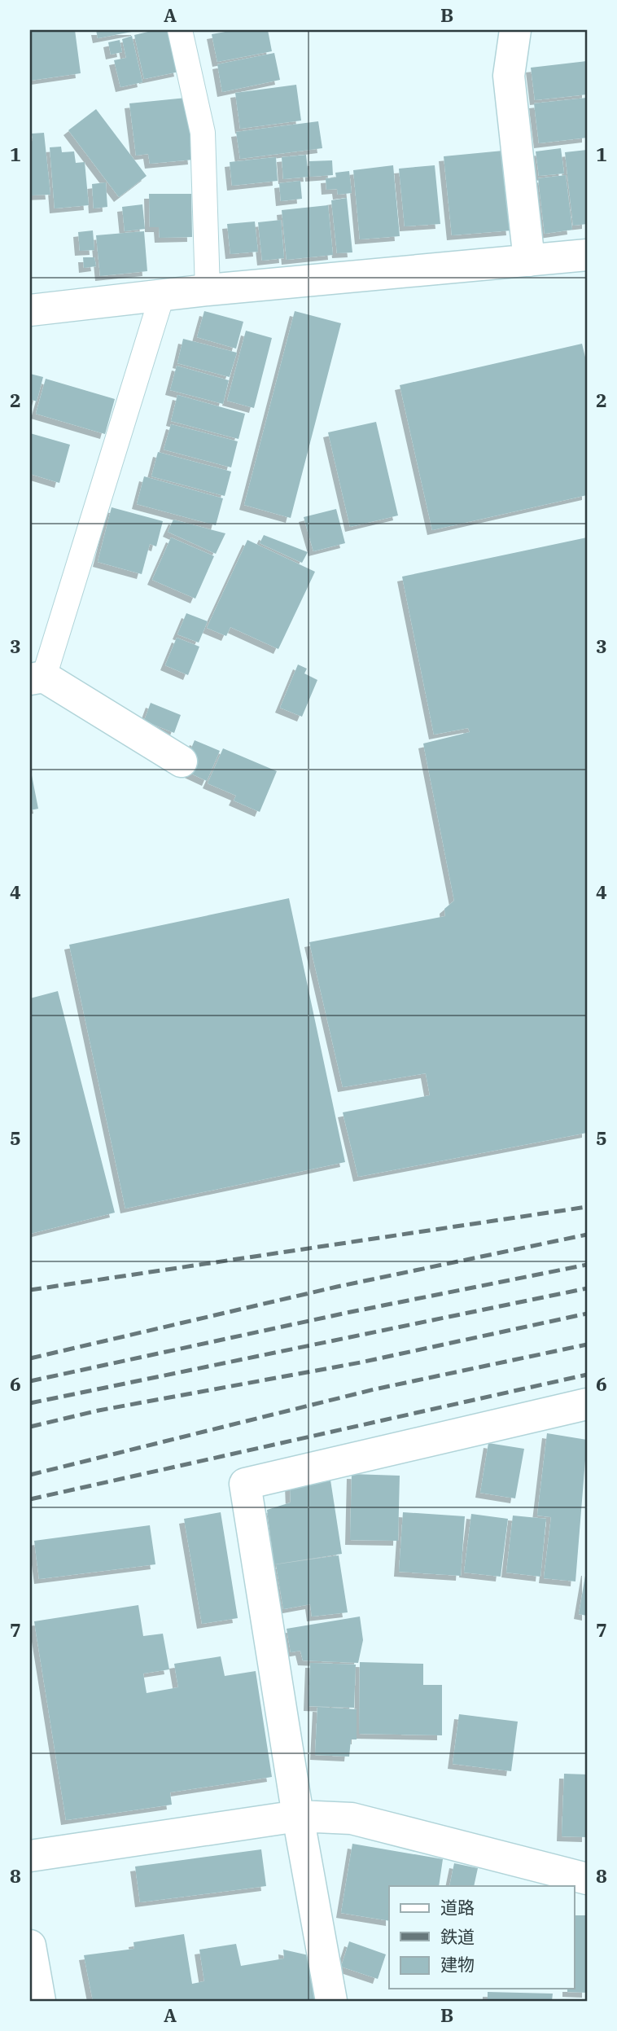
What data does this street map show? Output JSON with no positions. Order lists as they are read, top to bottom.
{
  "legend": ["道路", "鉄道", "建物"],
  "grid": {
    "columns": ["A", "B"],
    "rows": [
      "1",
      "2",
      "3",
      "4",
      "5",
      "6",
      "7",
      "8"
    ]
  }
}
